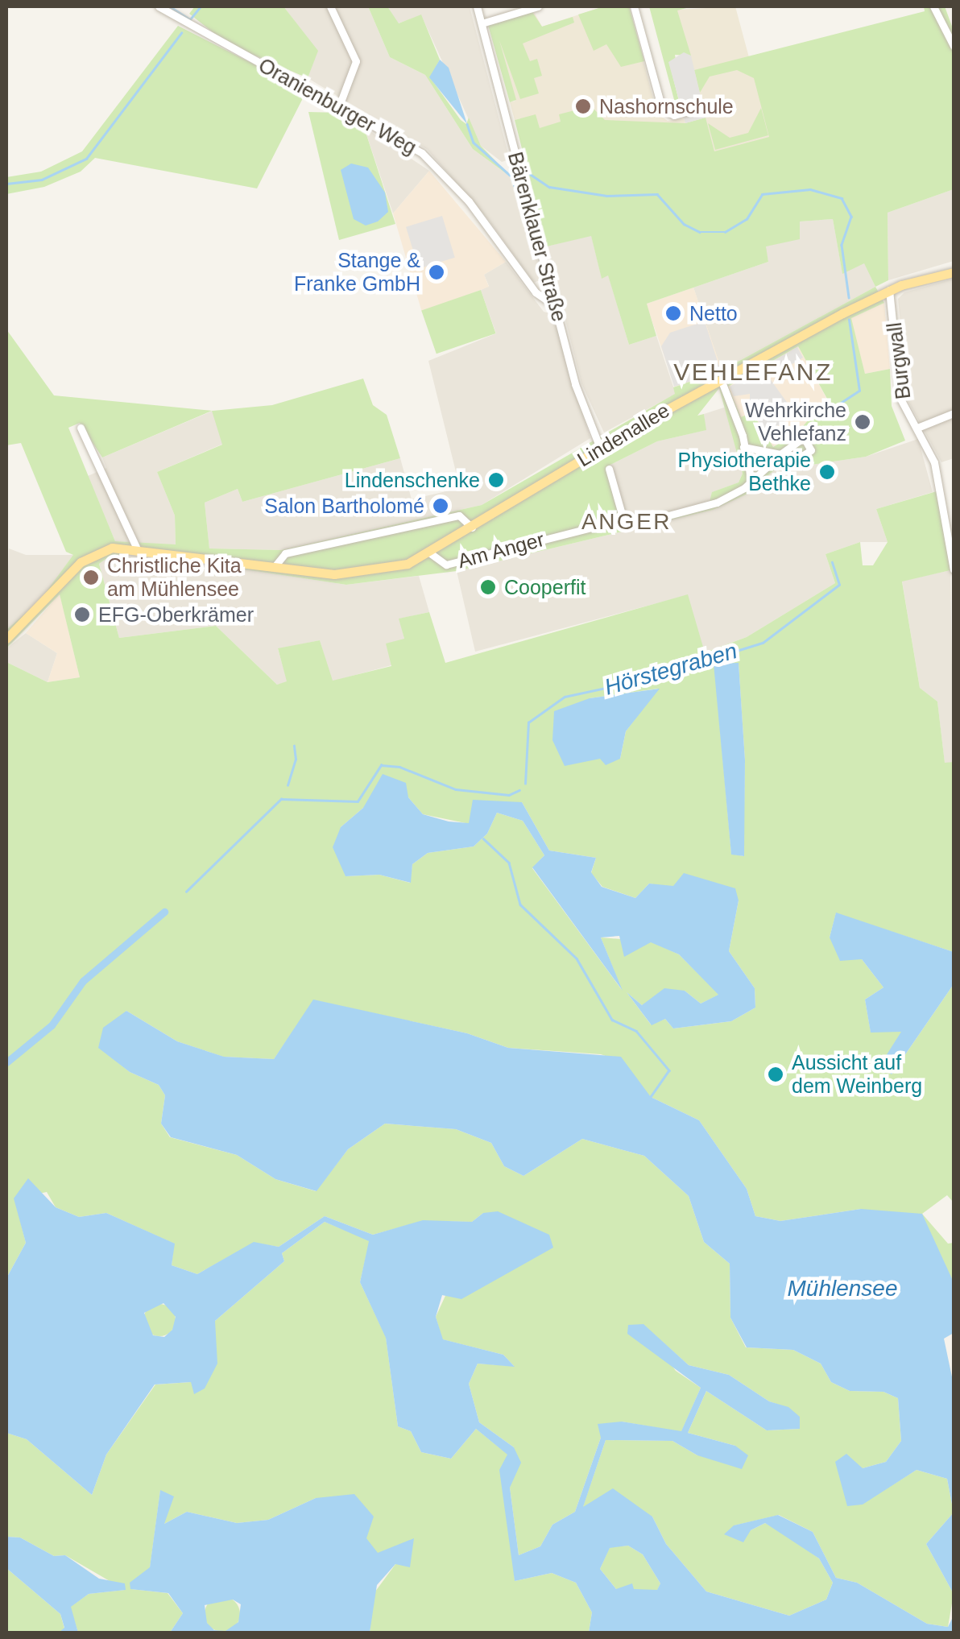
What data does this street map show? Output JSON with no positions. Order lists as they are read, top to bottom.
{
  "streets": {
    "main road": ["Lindenallee"],
    "street": [
      "Oranienburger Weg",
      "Bärenklauer Straße",
      "Burgwall",
      "Am Anger"
    ]
  },
  "crossings": [
    ["Oranienburger Weg", "Bärenklauer Straße"],
    ["Bärenklauer Straße", "Lindenallee"],
    ["Burgwall", "Lindenallee"],
    ["Lindenallee", "Am Anger"]
  ],
  "districts": ["VEHLEFANZ", "ANGER"],
  "water": ["Hörstegraben", "Mühlensee"],
  "places": [
    "Nashornschule",
    "Stange & Franke GmbH",
    "Netto",
    "Wehrkirche Vehlefanz",
    "Physiotherapie Bethke",
    "Lindenschenke",
    "Salon Bartholomé",
    "Christliche Kita am Mühlensee",
    "Cooperfit",
    "EFG-Oberkrämer",
    "Aussicht auf dem Weinberg"
  ]
}
